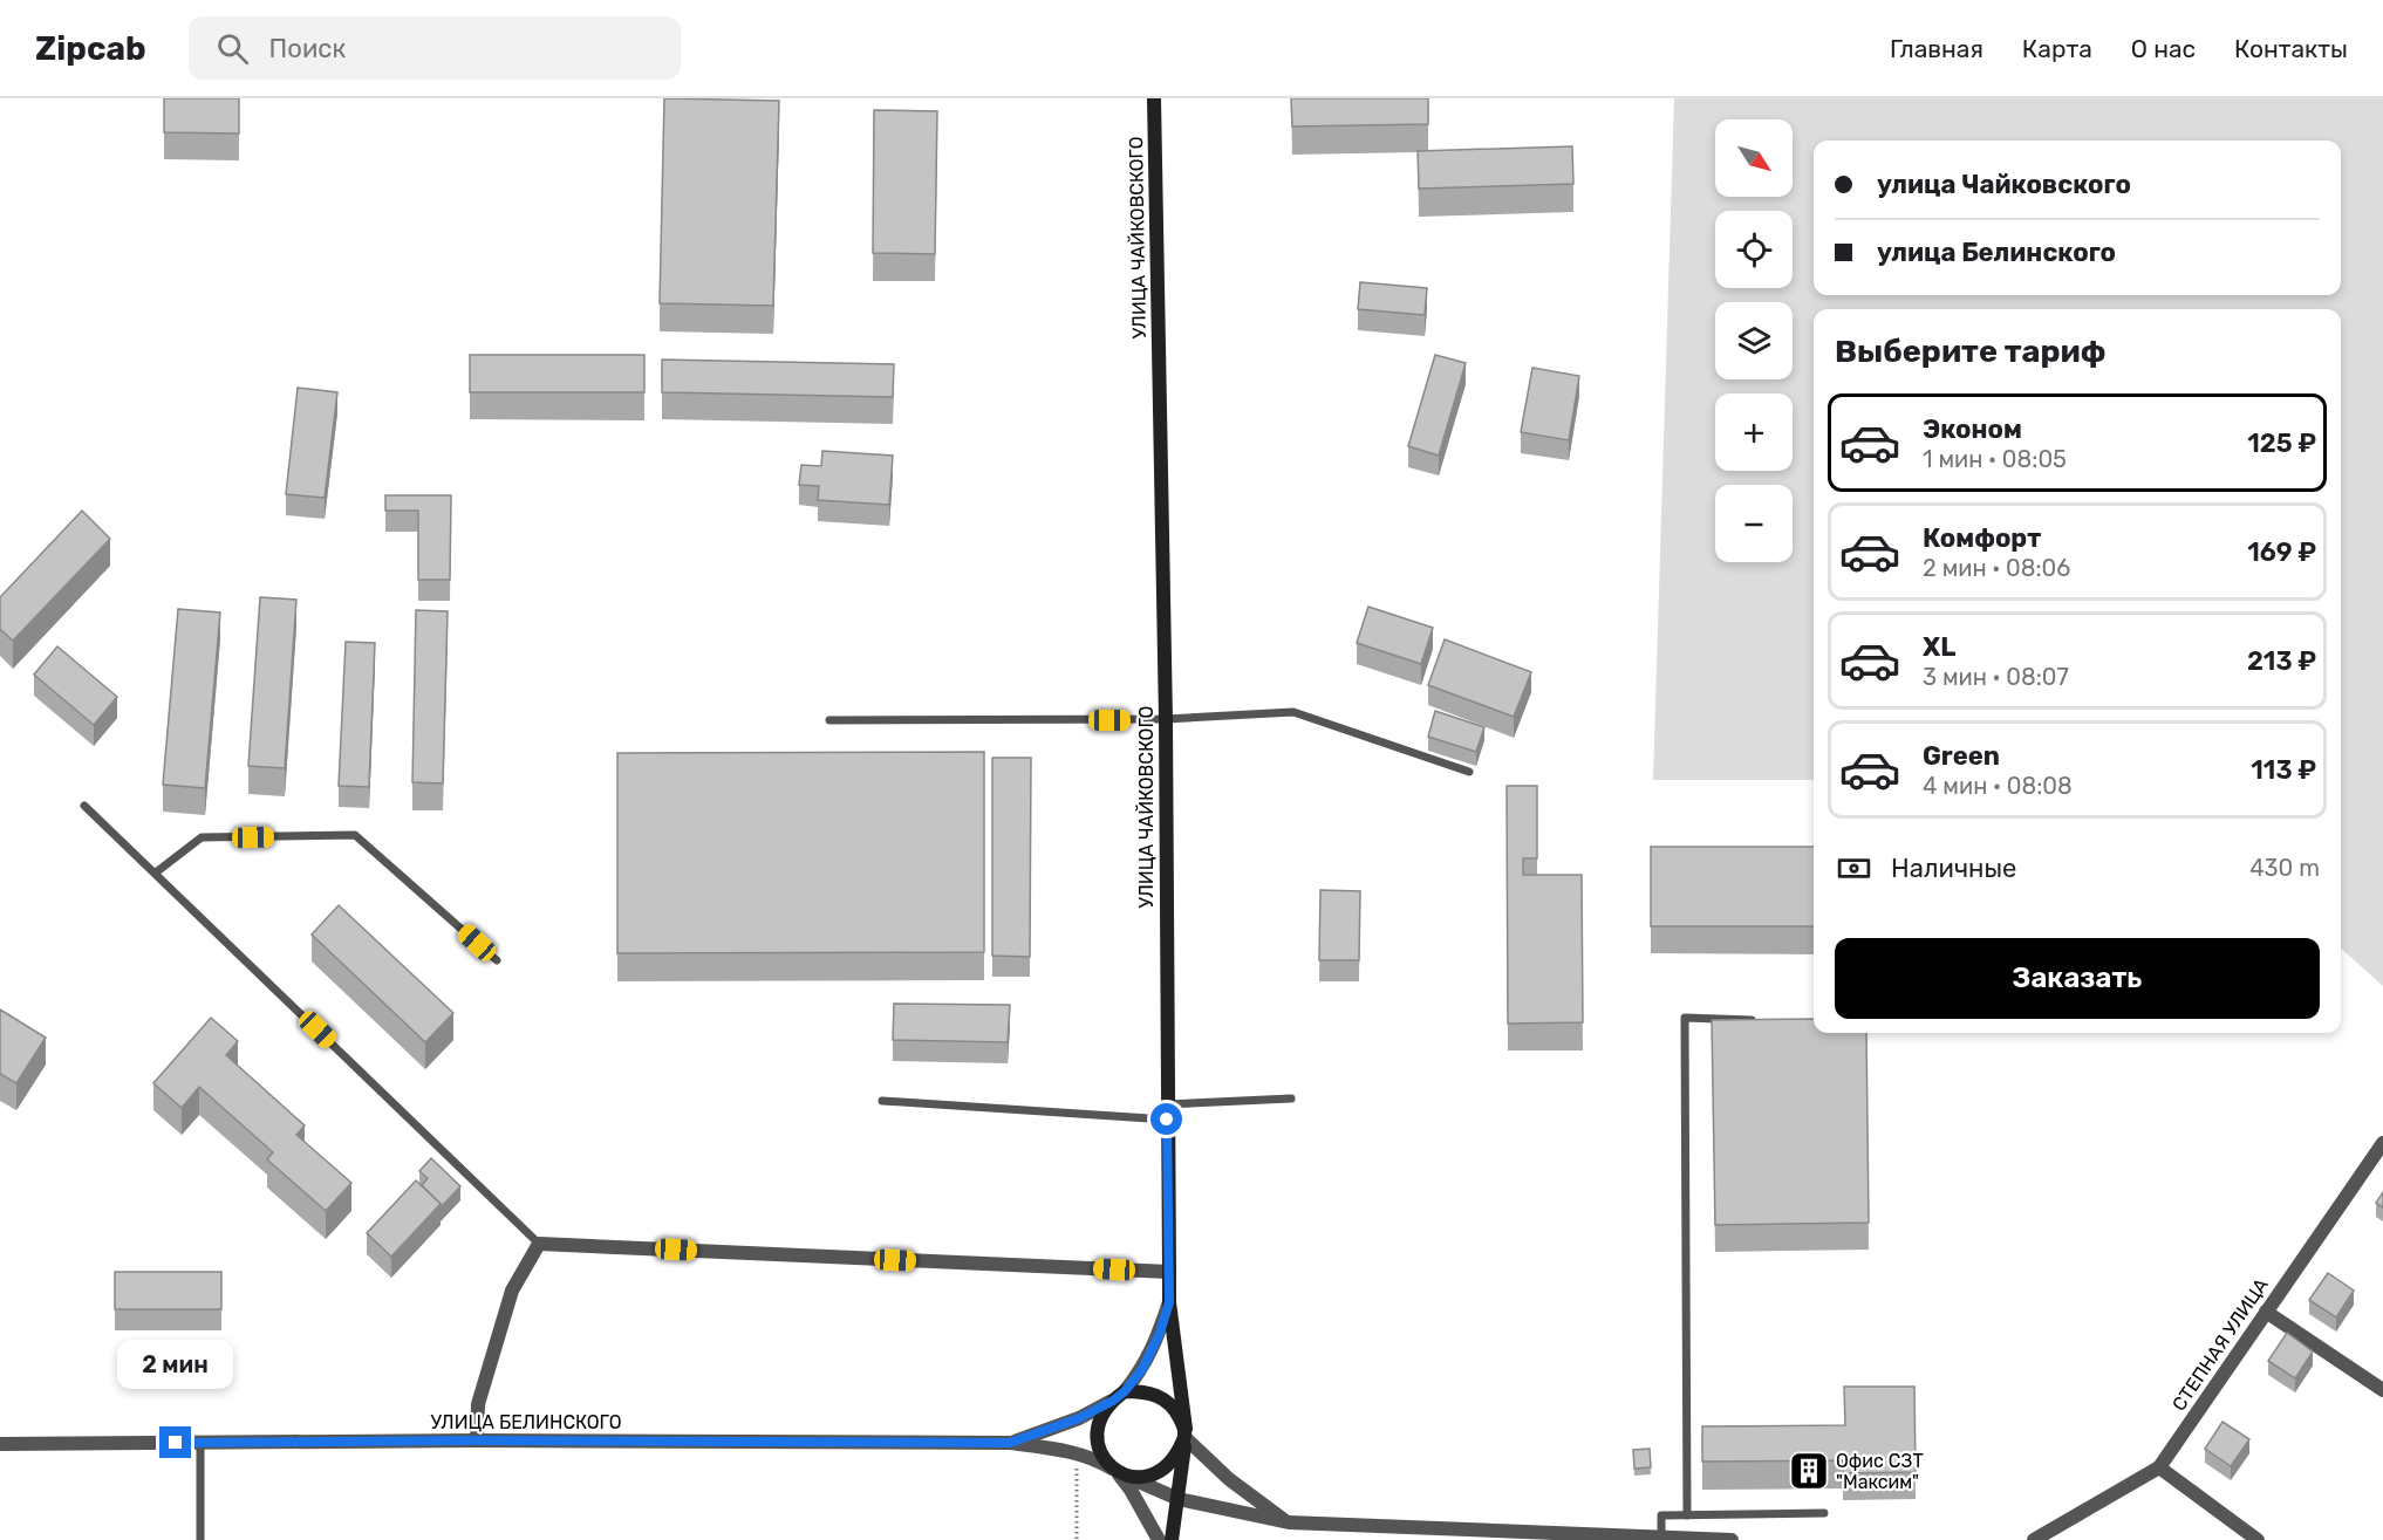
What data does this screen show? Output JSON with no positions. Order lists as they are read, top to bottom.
{
  "streets": {
    "main road": ["УЛИЦА ЧАЙКОВСКОГО"],
    "street": ["СТЕПНАЯ УЛИЦА", "УЛИЦА БЕЛИНСКОГО"]
  },
  "places": {
    "building": ["Офис СЗТ \"Максим\""]
  },
  "north": "bottom right",
  "page": {
    "header": "Zipcab",
    "search": "Поиск",
    "nav": [
      "Главная",
      "Карта",
      "О нас",
      "Контакты"
    ],
    "map_buttons": ["+", "−"],
    "banner": ["улица Чайковского", "улица Белинского"],
    "heading": "Выберите тариф",
    "list": [
      {
        "name": "Эконом",
        "note": "1 мин · 08:05",
        "value": "125 ₽"
      },
      {
        "name": "Комфорт",
        "note": "2 мин · 08:06",
        "value": "169 ₽"
      },
      {
        "name": "XL",
        "note": "3 мин · 08:07",
        "value": "213 ₽"
      },
      {
        "name": "Green",
        "note": "4 мин · 08:08",
        "value": "113 ₽"
      }
    ],
    "pay": ["Наличные", "430 m"],
    "buttons": "Заказать",
    "bubble": "2 мин"
  }
}
